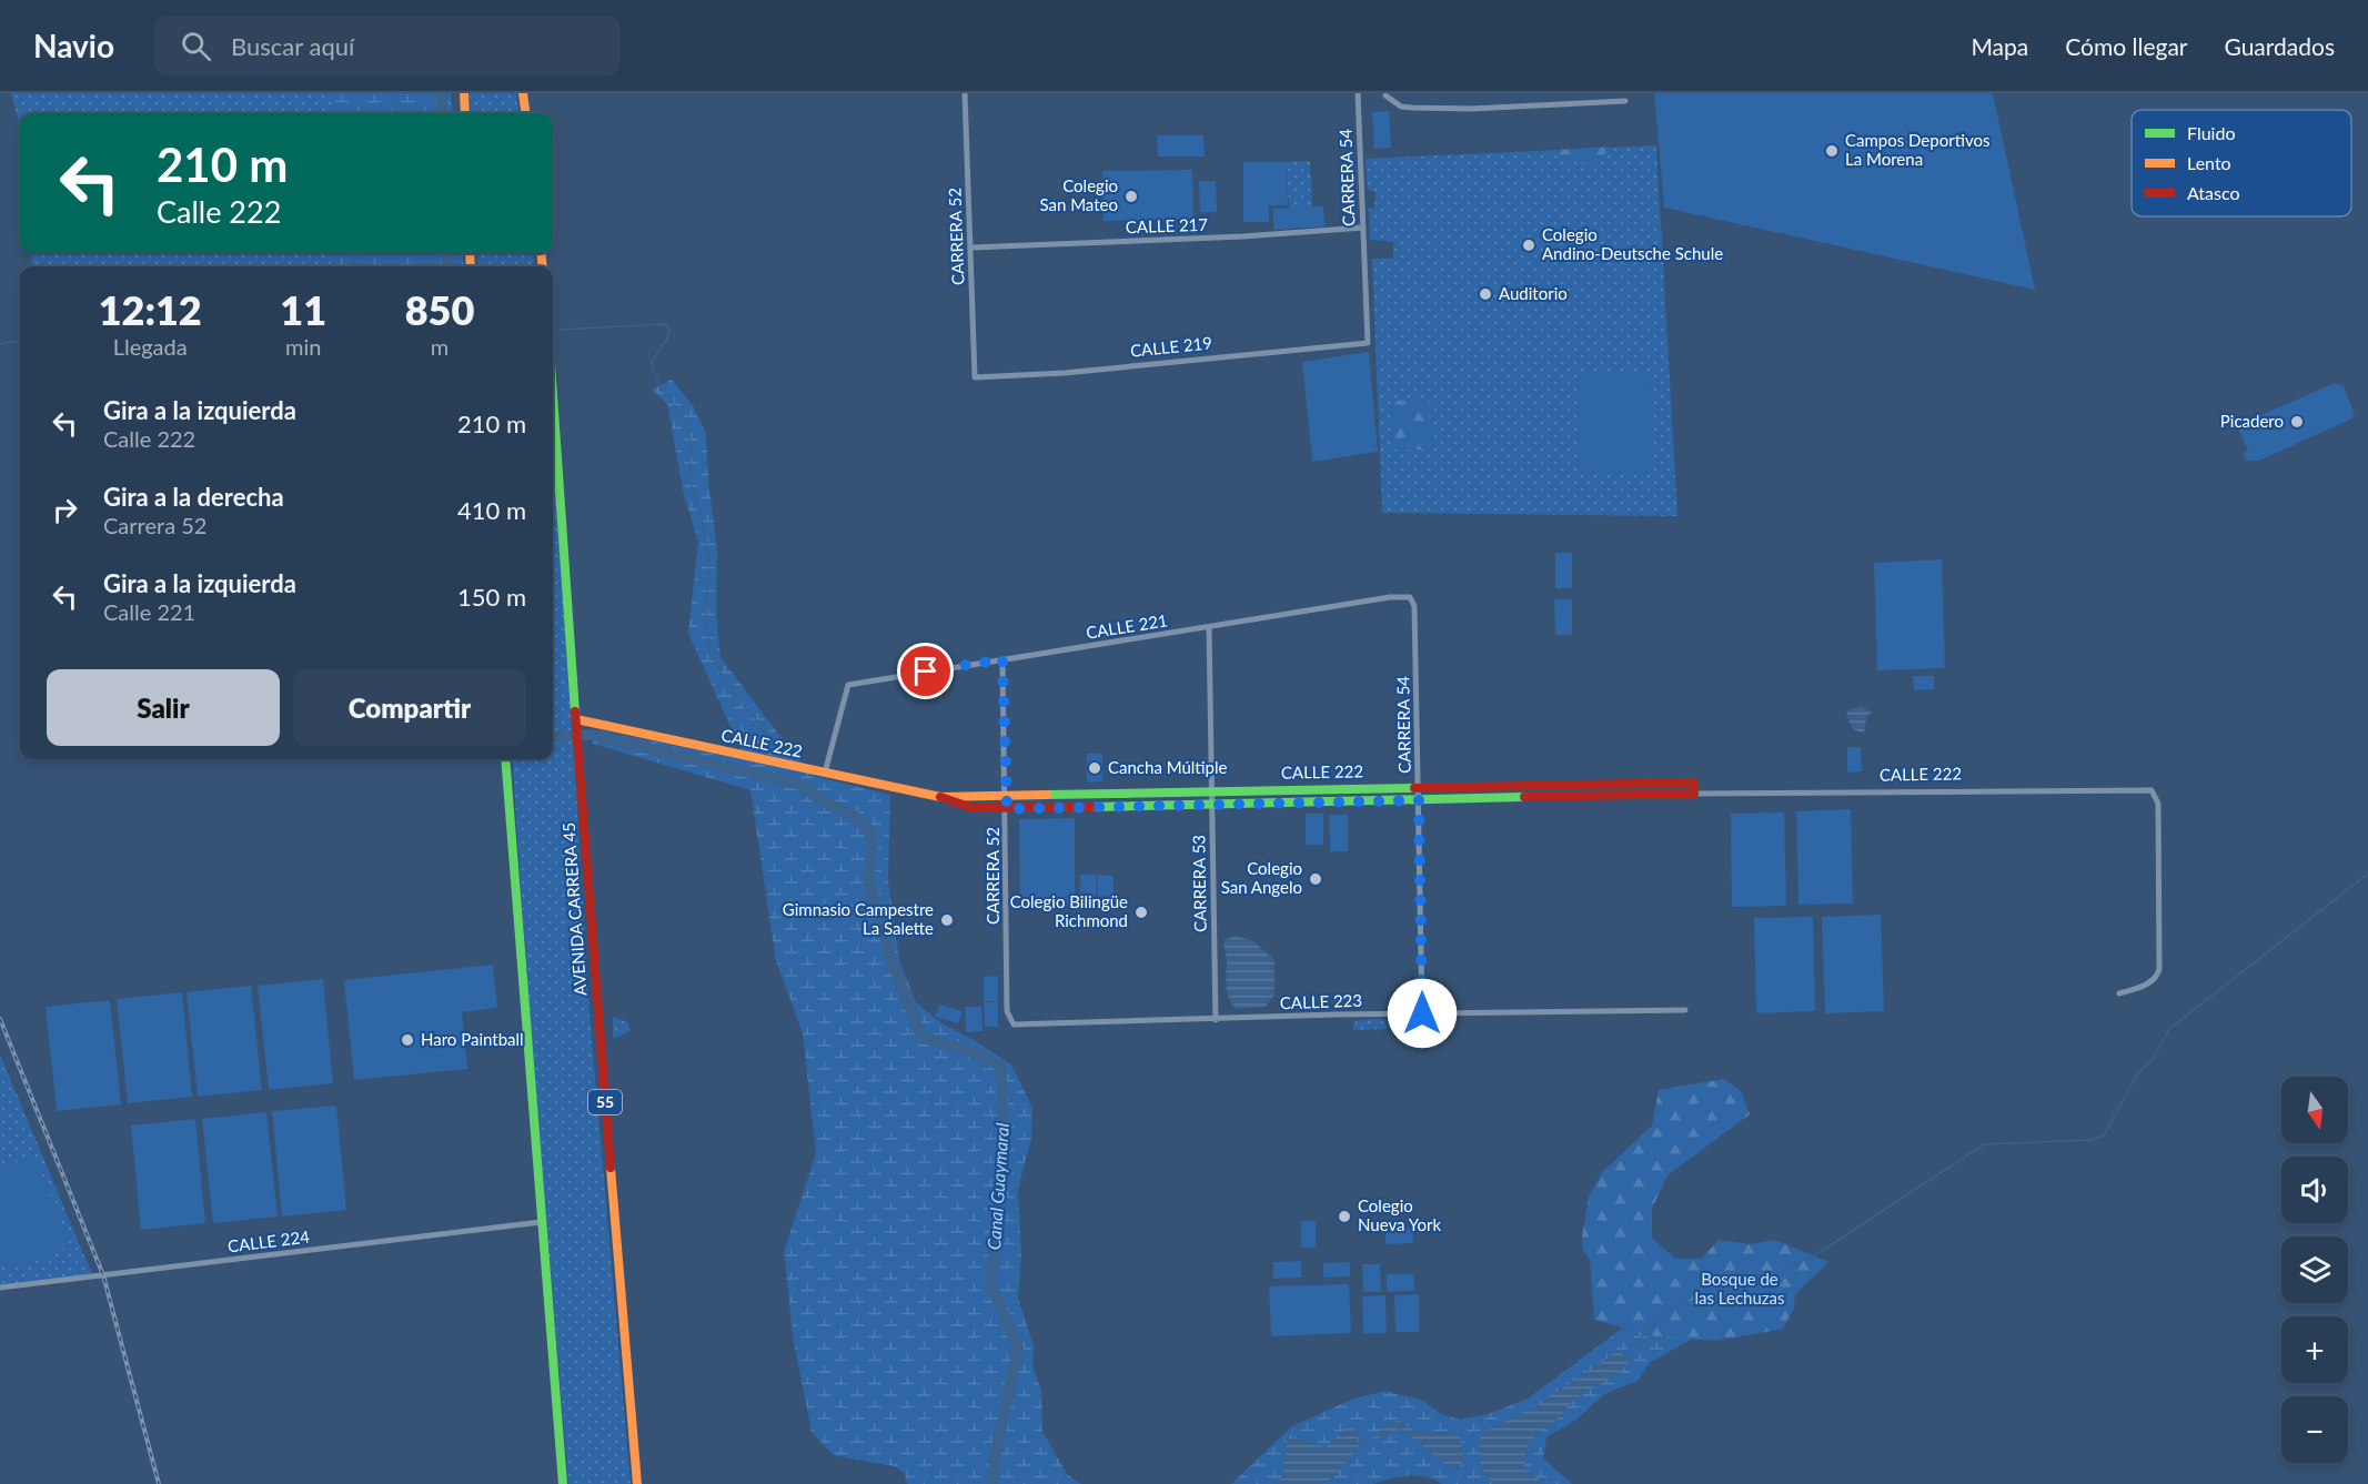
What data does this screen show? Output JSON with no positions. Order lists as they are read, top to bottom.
{
  "streets": {
    "main road": ["CALLE 222", "AVENIDA CARRERA 45", "55"],
    "street": [
      "CARRERA 54",
      "CALLE 217",
      "CARRERA 52",
      "CALLE 219",
      "CALLE 221",
      "CARRERA 53",
      "CALLE 223",
      "CALLE 224"
    ]
  },
  "crossings": [
    ["CARRERA 54", "CALLE 217"],
    ["CARRERA 54", "CALLE 219"],
    ["CARRERA 54", "CALLE 221"],
    ["CARRERA 54", "CALLE 222"],
    ["CARRERA 54", "CALLE 223"],
    ["CALLE 217", "CARRERA 52"],
    ["CARRERA 52", "CALLE 219"],
    ["CARRERA 52", "CALLE 221"],
    ["CARRERA 52", "CALLE 222"],
    ["CARRERA 52", "CALLE 223"],
    ["CALLE 221", "CALLE 222"],
    ["CALLE 221", "CARRERA 53"],
    ["CALLE 222", "CARRERA 53"],
    ["CALLE 222", "AVENIDA CARRERA 45"],
    ["CARRERA 53", "CALLE 223"]
  ],
  "water": ["Canal Guaymaral"],
  "parks": ["Bosque de las Lechuzas"],
  "places": [
    "Campos Deportivos La Morena",
    "Colegio San Mateo",
    "Colegio Andino-Deutsche Schule",
    "Auditorio",
    "Picadero",
    "Cancha Múltiple",
    "Colegio San Angelo",
    "Colegio Bilingüe Richmond",
    "Gimnasio Campestre La Salette",
    "Haro Paintball",
    "Colegio Nueva York"
  ],
  "legend": ["Fluido", "Lento", "Atasco"],
  "north": "bottom",
  "page": {
    "header": "Navio",
    "search": "Buscar aquí",
    "nav": ["Mapa", "Cómo llegar", "Guardados"],
    "turn": ["210 m", "Calle 222"],
    "eta": [
      "12:12",
      "Llegada",
      "11",
      "min",
      "850",
      "m"
    ],
    "list": [
      {
        "name": "Gira a la izquierda",
        "note": "Calle 222",
        "value": "210 m"
      },
      {
        "name": "Gira a la derecha",
        "note": "Carrera 52",
        "value": "410 m"
      },
      {
        "name": "Gira a la izquierda",
        "note": "Calle 221",
        "value": "150 m"
      }
    ],
    "buttons": ["Salir", "Compartir"],
    "map_buttons": ["+", "−"]
  }
}
